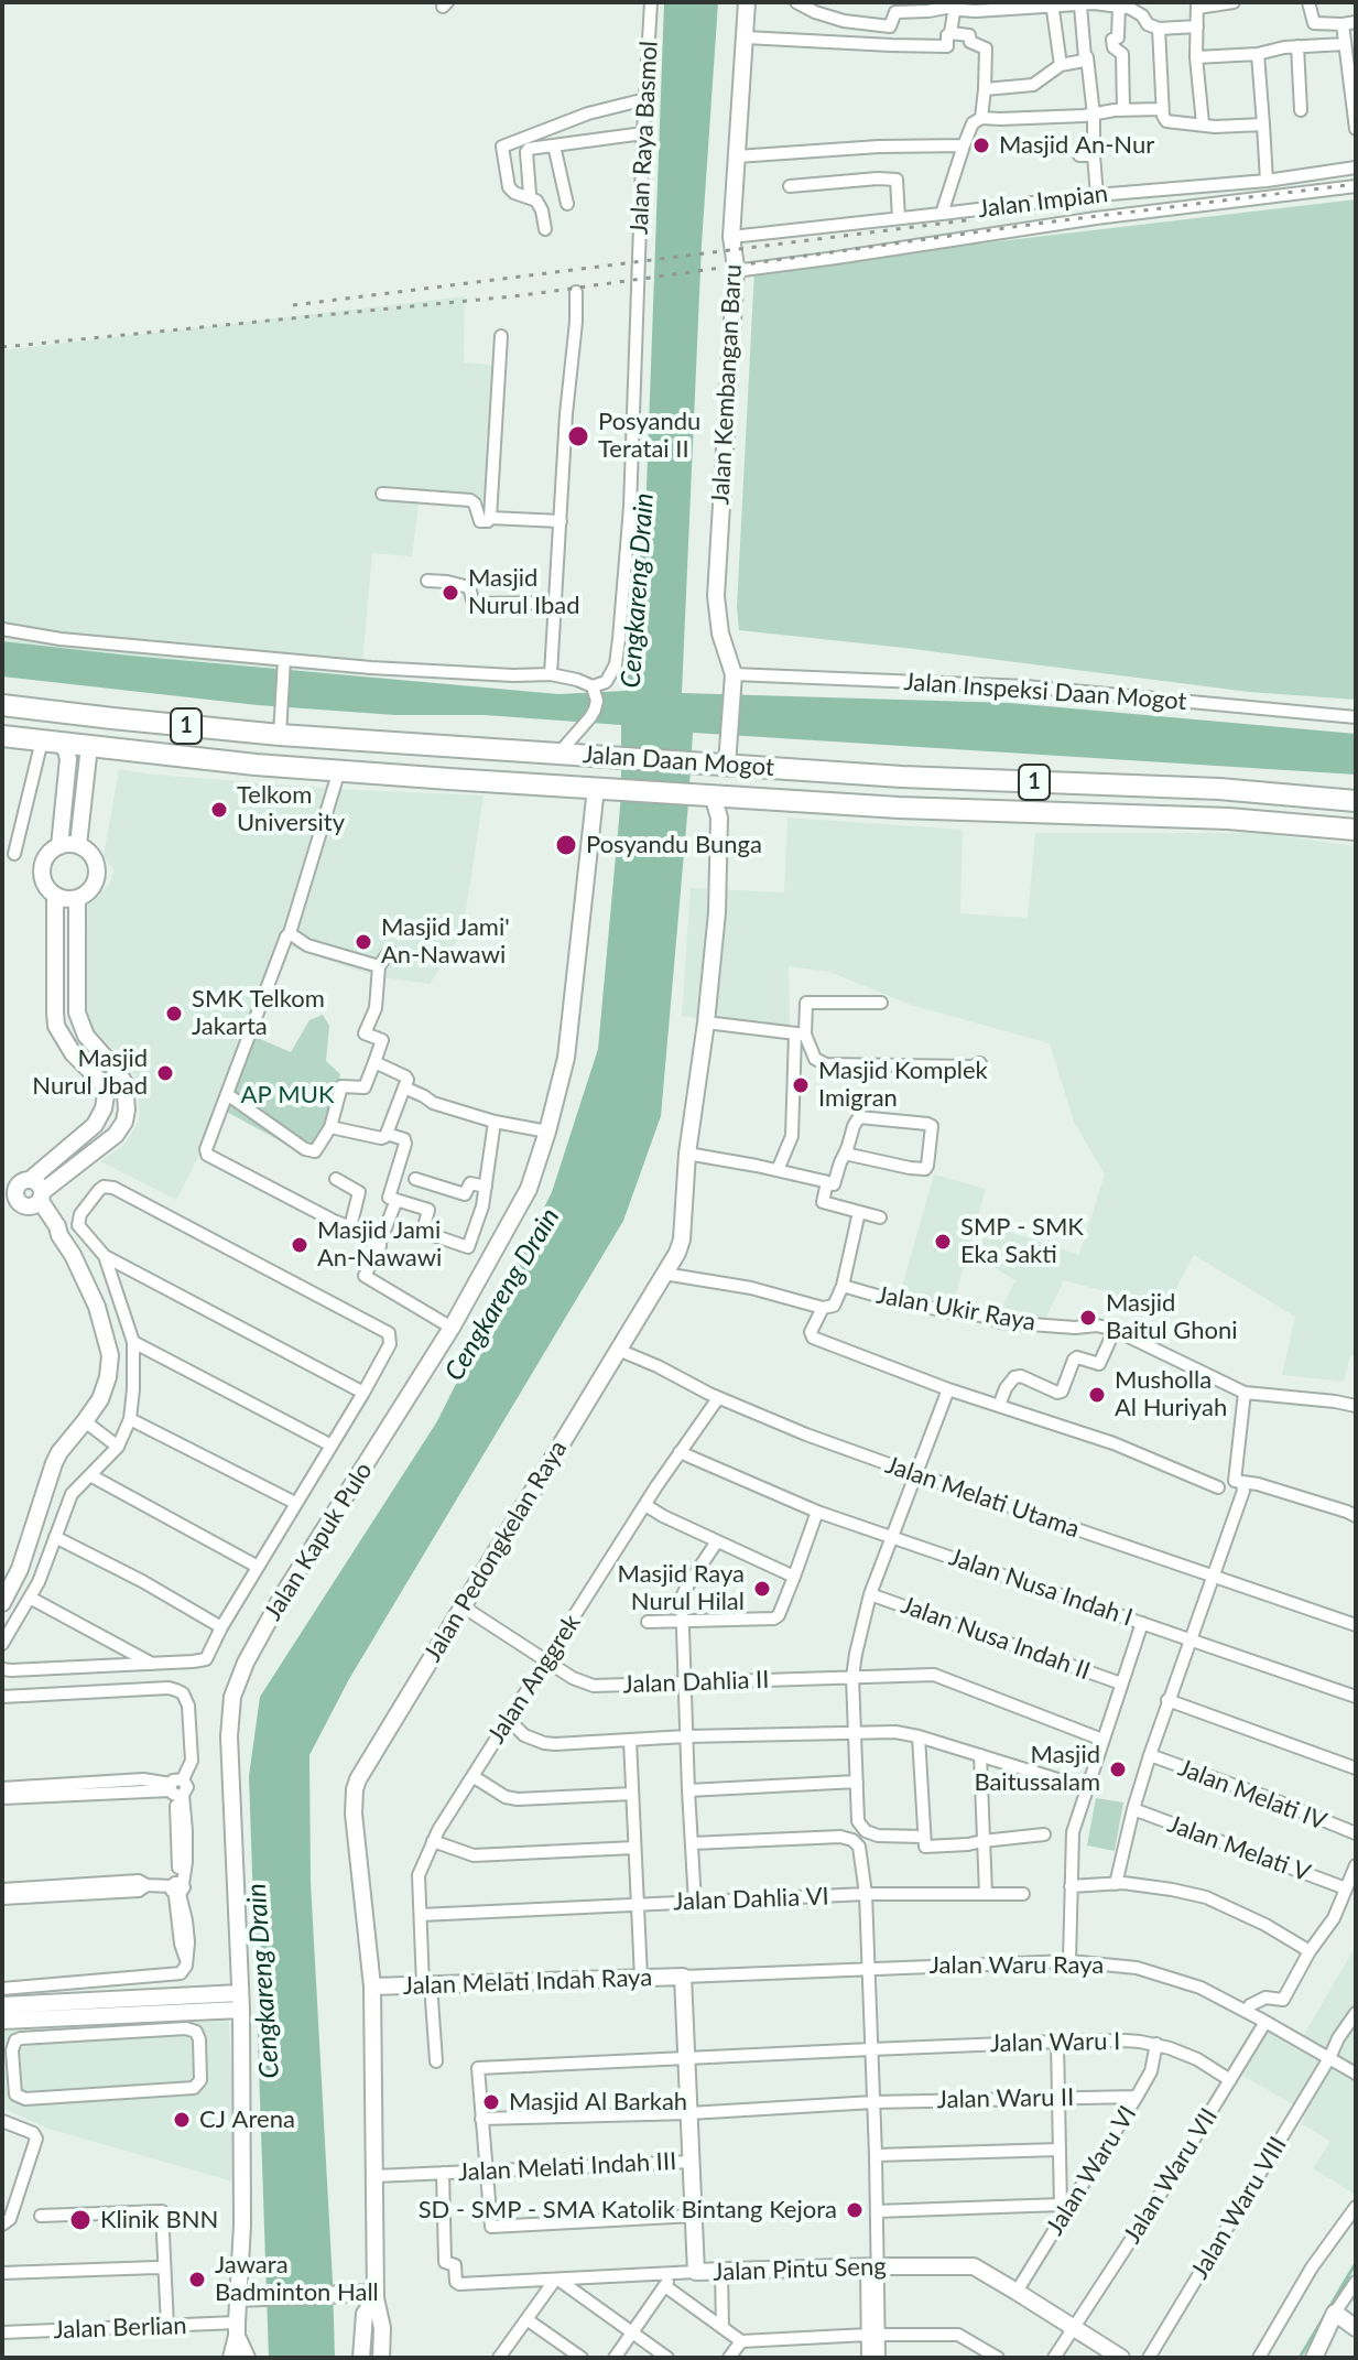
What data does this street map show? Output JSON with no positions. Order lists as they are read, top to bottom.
{
  "streets": {
    "highway": ["1", "Jalan Daan Mogot"],
    "main road": [
      "Jalan Kembangan Baru",
      "Jalan Kapuk Pulo",
      "Jalan Pedongkelan Raya",
      "Jalan Melati Indah Raya",
      "Jalan Pintu Seng"
    ],
    "street": [
      "Jalan Raya Basmol",
      "Jalan Impian",
      "Jalan Inspeksi Daan Mogot",
      "Jalan Ukir Raya",
      "Jalan Melati Utama",
      "Jalan Nusa Indah I",
      "Jalan Nusa Indah II",
      "Jalan Anggrek",
      "Jalan Dahlia II",
      "Jalan Melati IV",
      "Jalan Melati V",
      "Jalan Dahlia VI",
      "Jalan Waru Raya",
      "Jalan Waru I",
      "Jalan Waru II",
      "Jalan Melati Indah III",
      "Jalan Waru VI",
      "Jalan Waru VII",
      "Jalan Waru VIII",
      "Jalan Berlian"
    ]
  },
  "crossings": [
    ["Jalan Raya Basmol", "Jalan Daan Mogot"],
    ["Jalan Impian", "Jalan Kembangan Baru"],
    ["Jalan Kembangan Baru", "Jalan Inspeksi Daan Mogot"],
    ["Jalan Kembangan Baru", "Jalan Daan Mogot"],
    ["Jalan Daan Mogot", "Jalan Kapuk Pulo"],
    ["Jalan Daan Mogot", "Jalan Pedongkelan Raya"],
    ["Jalan Melati Utama", "Jalan Pedongkelan Raya"],
    ["Jalan Melati Utama", "Jalan Anggrek"],
    ["Jalan Kapuk Pulo", "Jalan Berlian"],
    ["Jalan Pedongkelan Raya", "Jalan Dahlia II"],
    ["Jalan Pedongkelan Raya", "Jalan Melati Indah Raya"],
    ["Jalan Pedongkelan Raya", "Jalan Melati Indah III"],
    ["Jalan Nusa Indah I", "Jalan Anggrek"],
    ["Jalan Anggrek", "Jalan Dahlia II"],
    ["Jalan Anggrek", "Jalan Dahlia VI"],
    ["Jalan Anggrek", "Jalan Melati Indah Raya"],
    ["Jalan Waru Raya", "Jalan Melati Indah Raya"],
    ["Jalan Waru Raya", "Jalan Waru VII"],
    ["Jalan Waru Raya", "Jalan Waru VIII"],
    ["Jalan Waru I", "Jalan Waru II"],
    ["Jalan Waru I", "Jalan Waru VI"],
    ["Jalan Waru I", "Jalan Waru VII"],
    ["Jalan Waru II", "Jalan Waru VI"],
    ["Jalan Melati Indah III", "Jalan Pintu Seng"],
    ["Jalan Waru VI", "Jalan Pintu Seng"],
    ["Jalan Waru VII", "Jalan Pintu Seng"]
  ],
  "water": ["Cengkareng Drain"],
  "parks": ["AP MUK"],
  "places": [
    "Masjid An-Nur",
    "Posyandu Teratai II",
    "Masjid Nurul Ibad",
    "Telkom University",
    "Posyandu Bunga",
    "Masjid Jami' An-Nawawi",
    "SMK Telkom Jakarta",
    "Masjid Nurul Jbad",
    "Masjid Komplek Imigran",
    "SMP - SMK Eka Sakti",
    "Masjid Jami An-Nawawi",
    "Masjid Baitul Ghoni",
    "Musholla Al Huriyah",
    "Masjid Raya Nurul Hilal",
    "Masjid Baitussalam",
    "Masjid Al Barkah",
    "CJ Arena",
    "SD - SMP - SMA Katolik Bintang Kejora",
    "Klinik BNN",
    "Jawara Badminton Hall"
  ]
}
